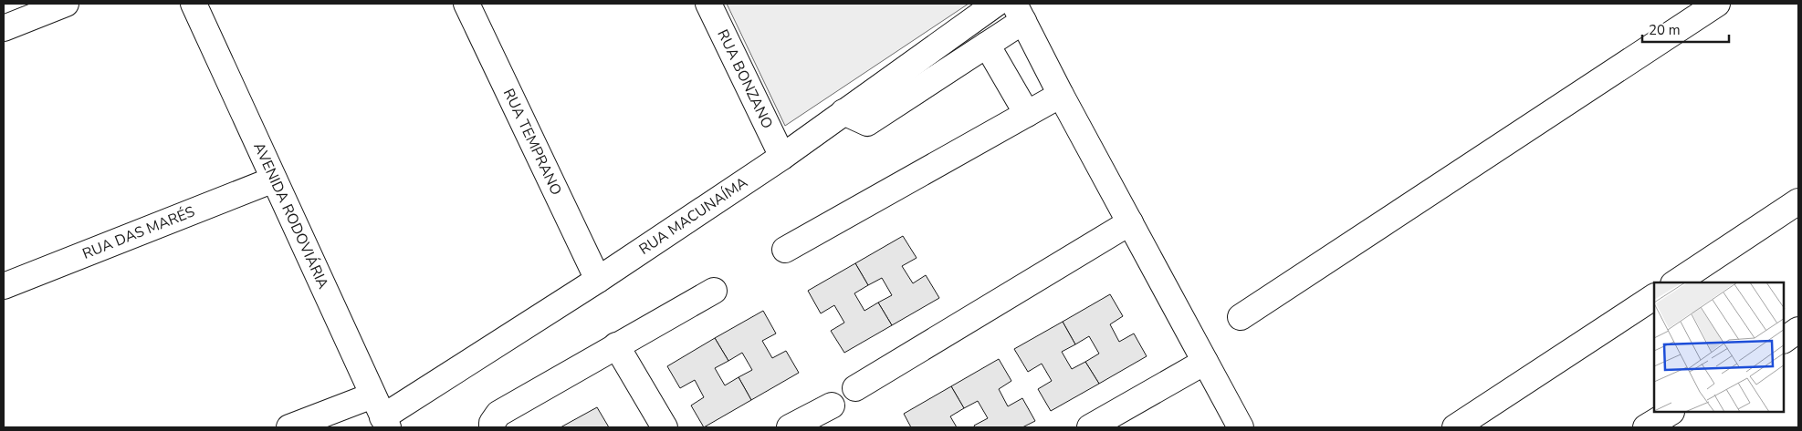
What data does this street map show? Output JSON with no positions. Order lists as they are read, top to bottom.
{
  "streets": {
    "street": [
      "RUA BONZANO",
      "RUA TEMPRANO",
      "AVENIDA RODOVIÁRIA",
      "RUA MACUNAÍMA",
      "RUA DAS MARÉS"
    ]
  },
  "crossings": [
    ["RUA BONZANO", "RUA MACUNAÍMA"],
    ["RUA TEMPRANO", "RUA MACUNAÍMA"],
    ["AVENIDA RODOVIÁRIA", "RUA MACUNAÍMA"],
    ["AVENIDA RODOVIÁRIA", "RUA DAS MARÉS"]
  ],
  "scale_bar": "20 m"
}
